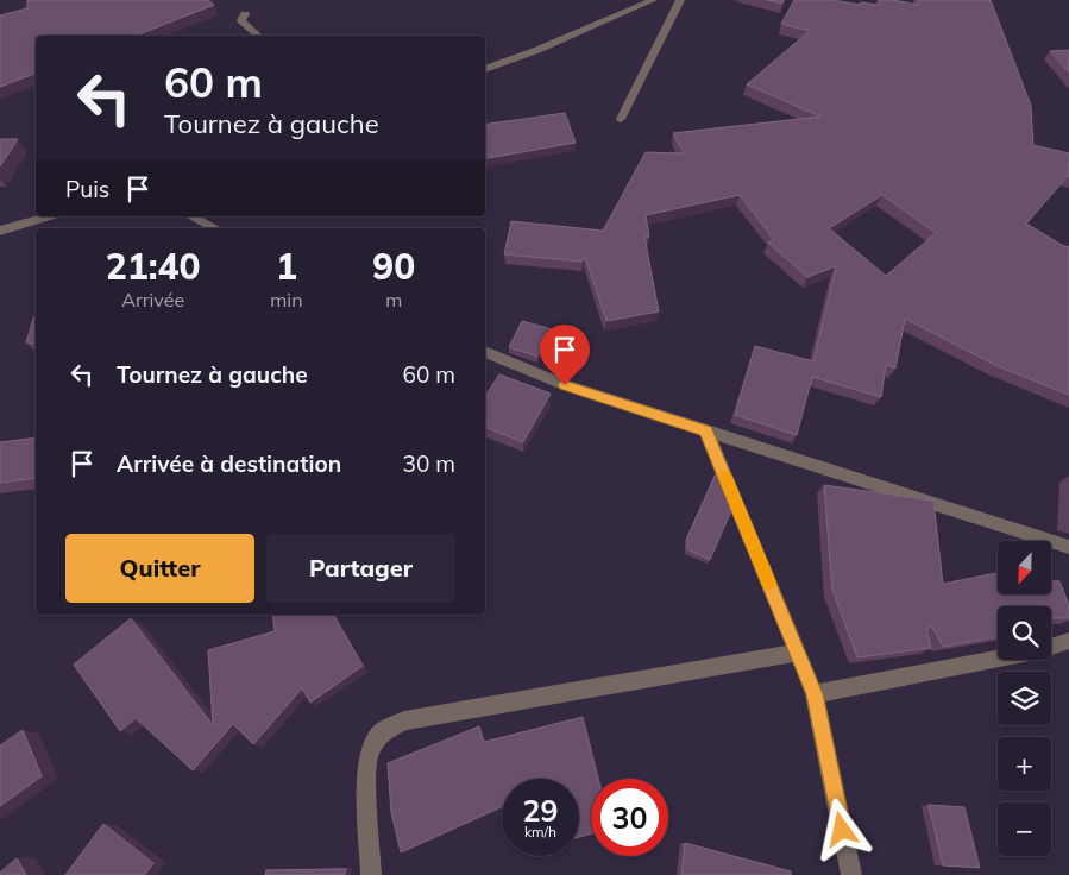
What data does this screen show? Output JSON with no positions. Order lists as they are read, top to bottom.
{
  "north": "bottom",
  "page": {
    "turn": ["60 m", "Tournez à gauche"],
    "then": "Puis",
    "eta": [
      "21:40",
      "Arrivée",
      "1",
      "min",
      "90",
      "m"
    ],
    "list": [
      {
        "name": "Tournez à gauche",
        "value": "60 m"
      },
      {
        "name": "Arrivée à destination",
        "value": "30 m"
      }
    ],
    "buttons": ["Quitter", "Partager"],
    "map_buttons": ["+", "−"],
    "speed": "29 km/h",
    "limit": "30"
  }
}
